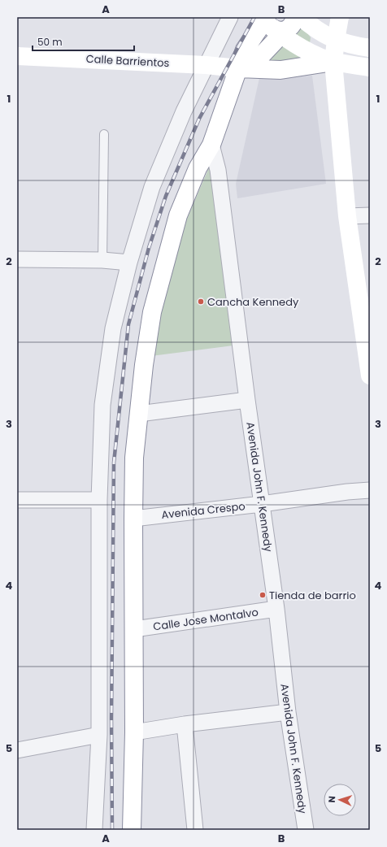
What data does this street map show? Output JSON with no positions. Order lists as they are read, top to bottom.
{
  "streets": {
    "main road": ["Calle Barrientos"],
    "street": ["Avenida John F. Kennedy", "Avenida Crespo", "Calle Jose Montalvo"]
  },
  "crossings": [
    ["Avenida John F. Kennedy", "Avenida Crespo"],
    ["Avenida John F. Kennedy", "Calle Jose Montalvo"]
  ],
  "places": ["Cancha Kennedy", "Tienda de barrio"],
  "scale_bar": "50 m",
  "north": "left",
  "grid": {
    "columns": ["A", "B"],
    "rows": [
      "1",
      "2",
      "3",
      "4",
      "5"
    ]
  }
}
